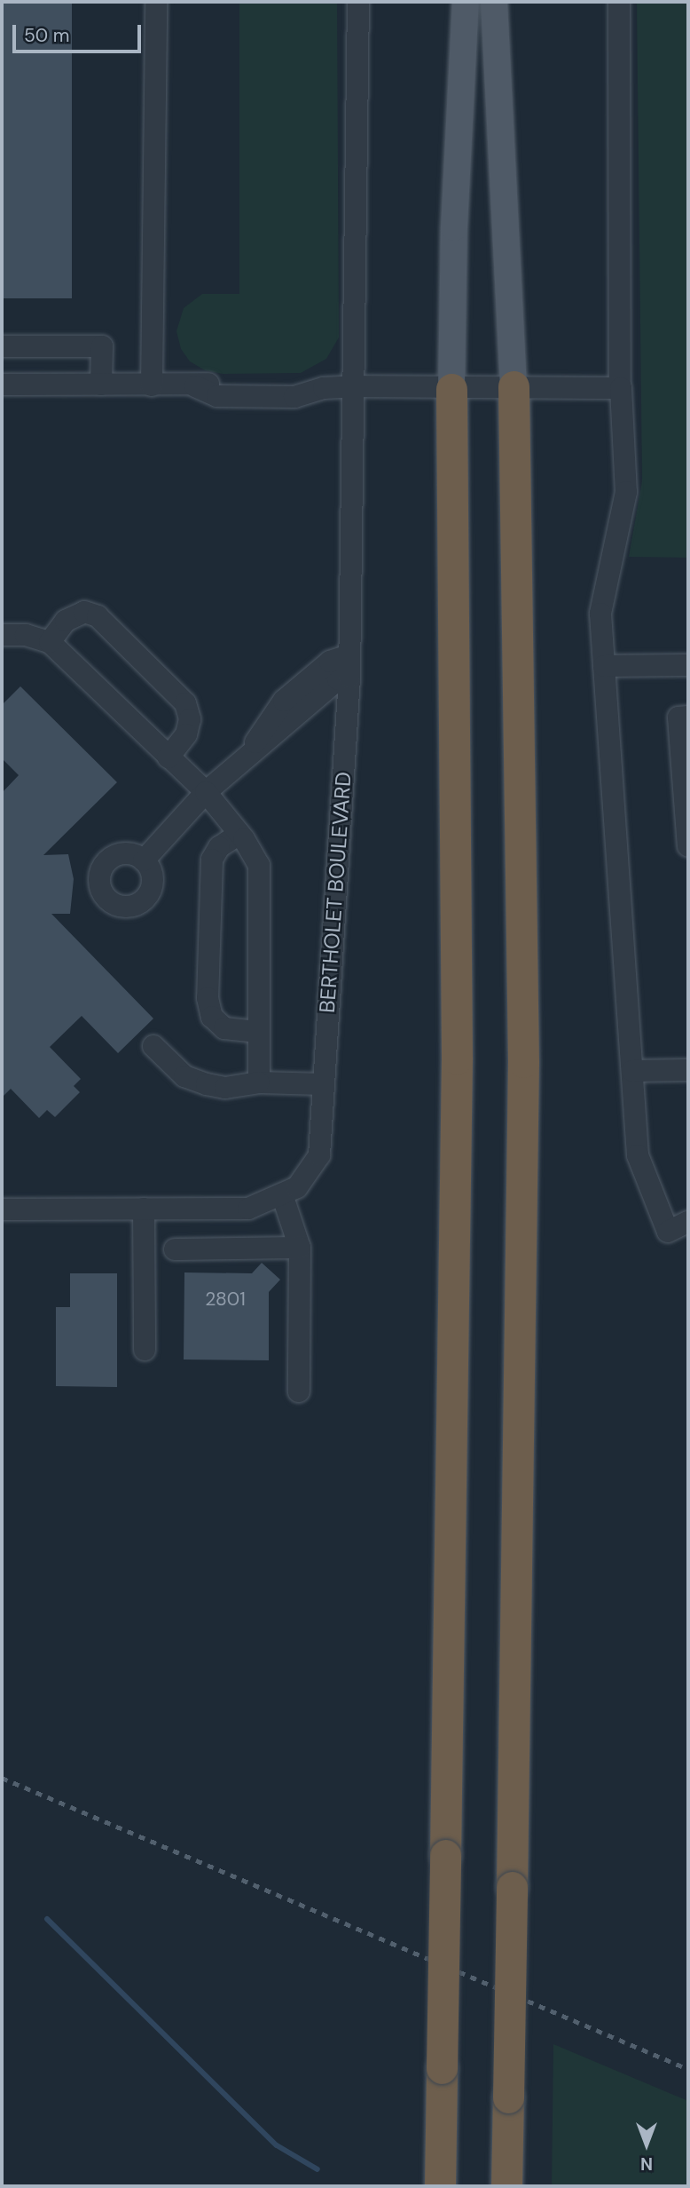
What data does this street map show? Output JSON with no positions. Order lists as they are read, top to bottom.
{
  "streets": {
    "street": ["BERTHOLET BOULEVARD"]
  },
  "house_numbers": ["2801"],
  "scale_bar": "50 m",
  "north": "bottom"
}
